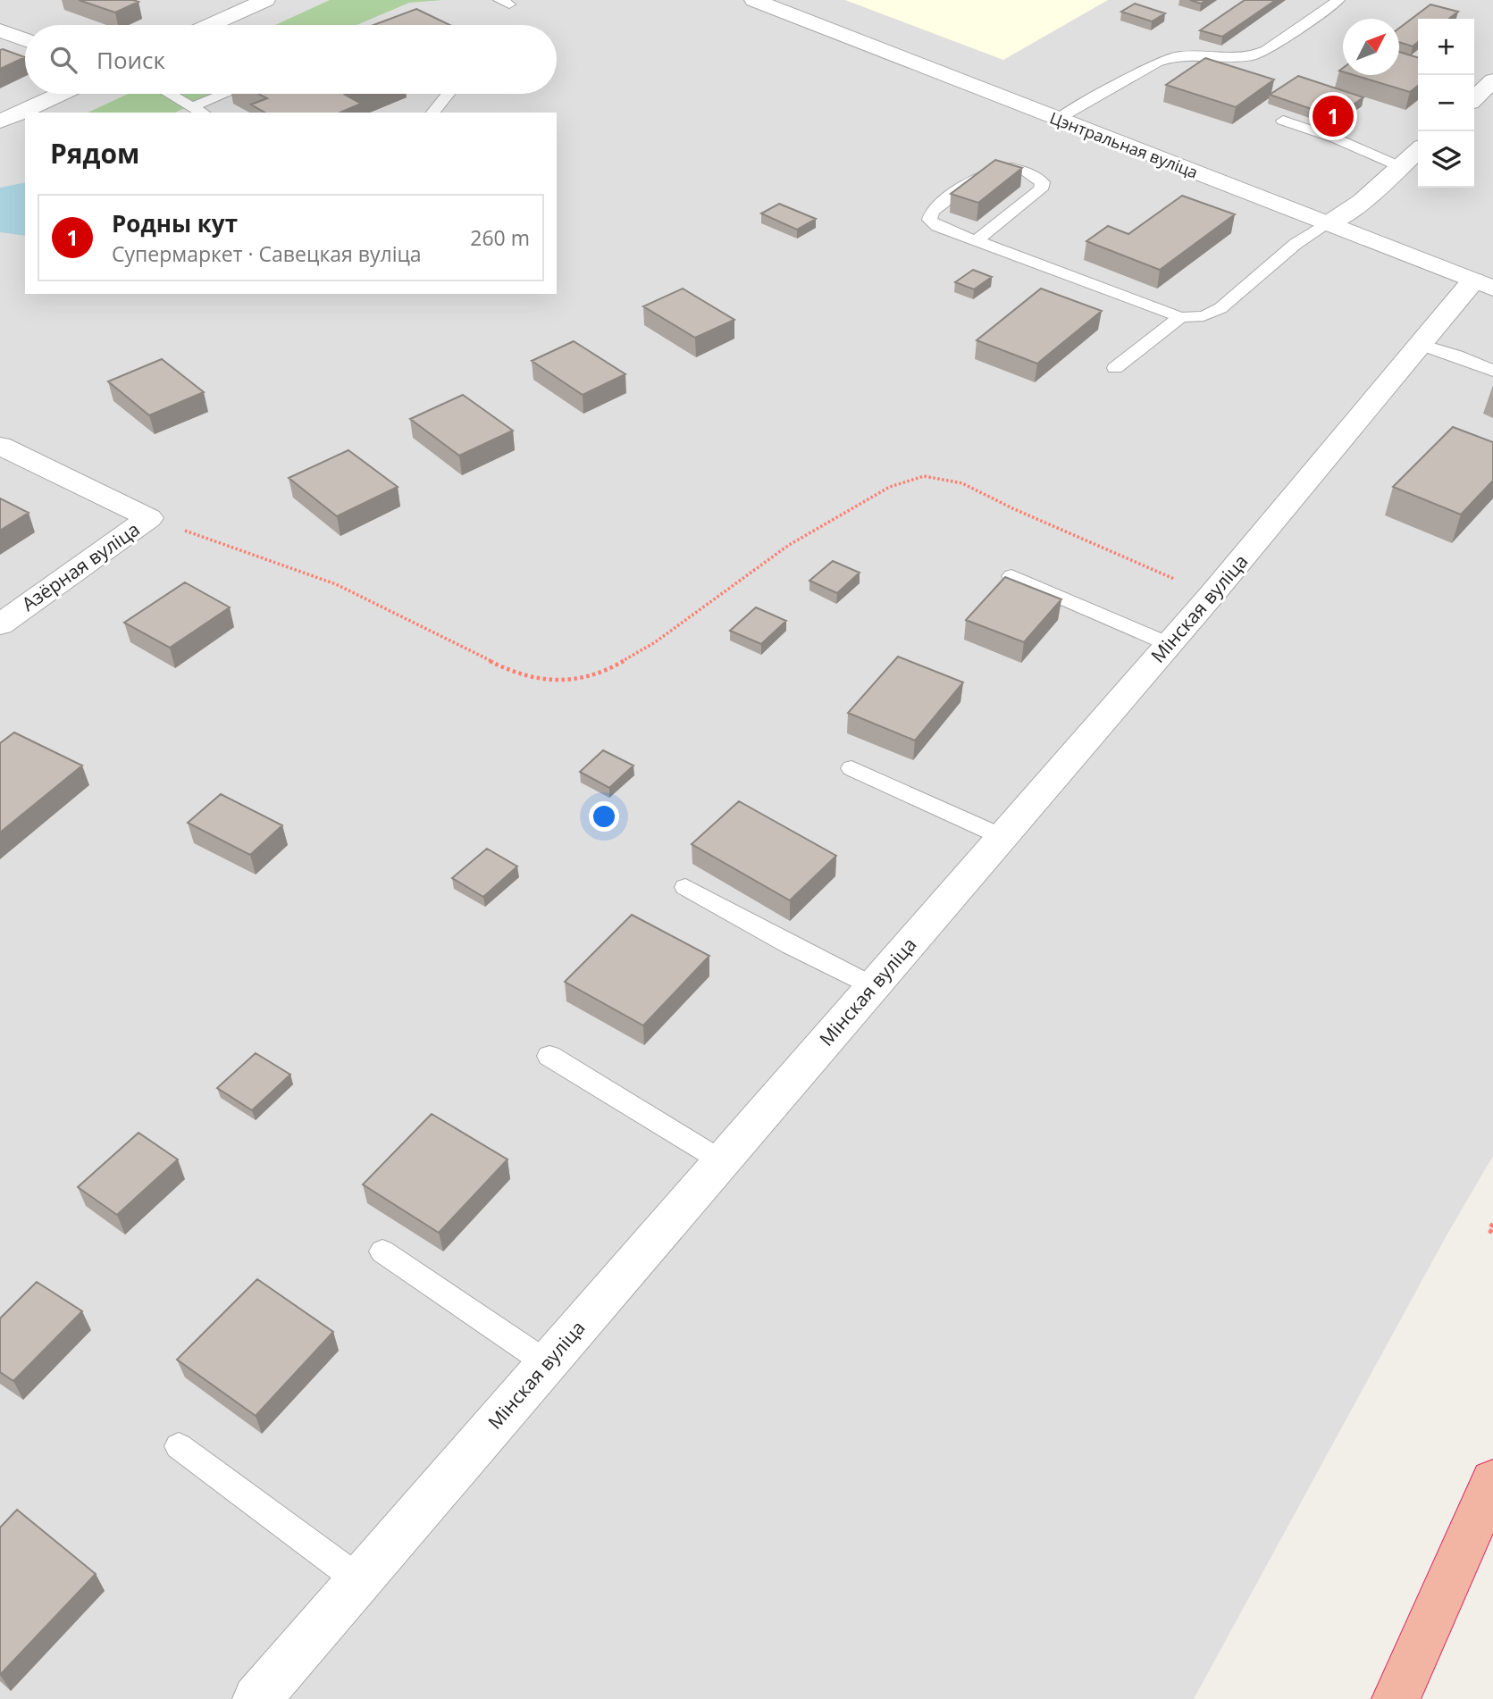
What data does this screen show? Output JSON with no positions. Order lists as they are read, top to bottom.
{
  "streets": {
    "street": ["Цэнтральная вуліца", "Азёрная вуліца", "Мінская вуліца"]
  },
  "crossings": [
    ["Цэнтральная вуліца", "Мінская вуліца"]
  ],
  "north": "top right",
  "page": {
    "map_buttons": ["+", "−"],
    "search": "Поиск",
    "pins": "1",
    "heading": "Рядом",
    "list": [
      {
        "mark": "1",
        "name": "Родны кут",
        "note": "Супермаркет · Савецкая вуліца",
        "value": "260 m"
      }
    ]
  }
}
